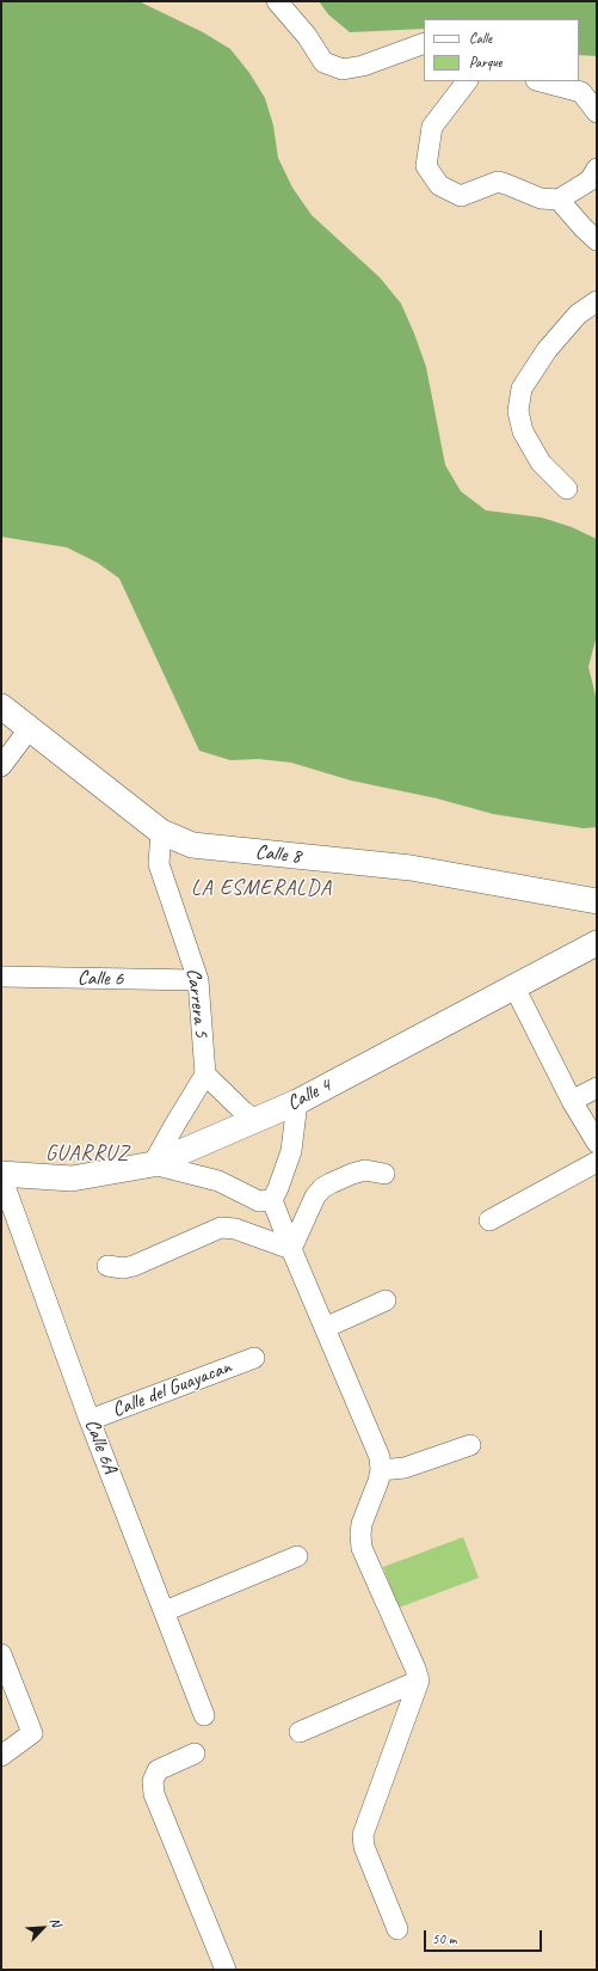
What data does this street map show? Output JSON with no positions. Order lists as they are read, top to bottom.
{
  "streets": {
    "main road": ["Calle 8", "Calle 4"],
    "street": [
      "Calle 6",
      "Carrera 5",
      "Calle del Guayacan",
      "Calle 6A"
    ]
  },
  "crossings": [
    ["Calle 8", "Carrera 5"],
    ["Calle 6", "Carrera 5"],
    ["Calle 4", "Calle 6A"],
    ["Calle del Guayacan", "Calle 6A"]
  ],
  "districts": ["LA ESMERALDA", "GUARRUZ"],
  "legend": ["Calle", "Parque"],
  "scale_bar": "50 m",
  "north": "top right"
}
